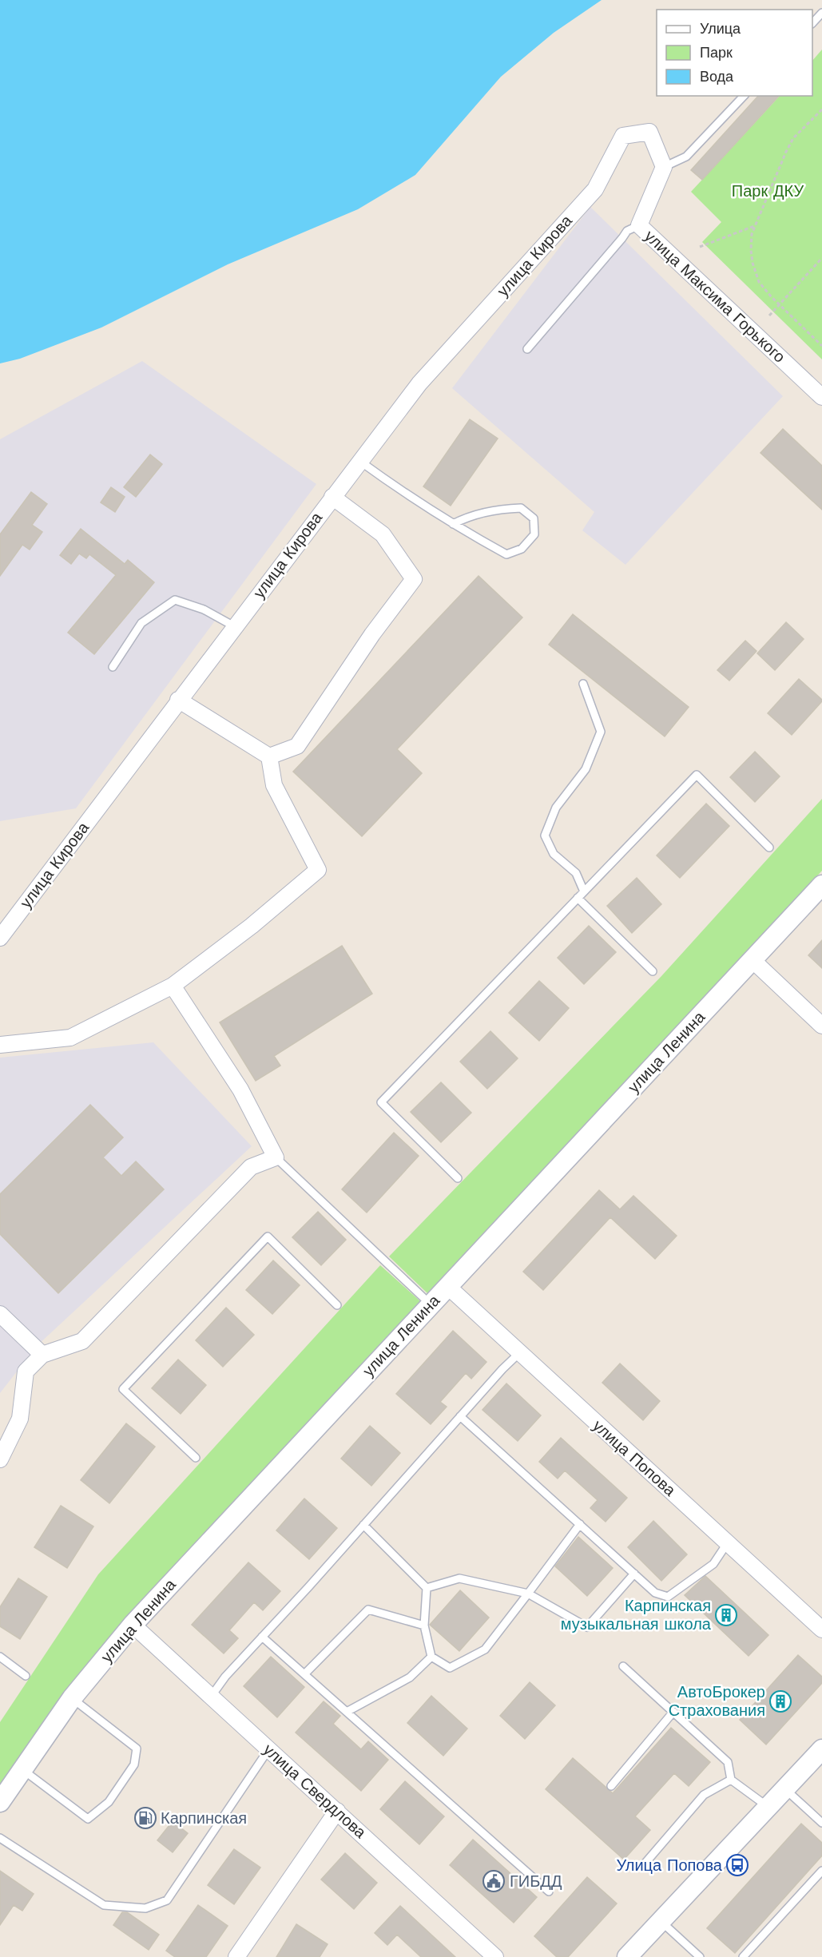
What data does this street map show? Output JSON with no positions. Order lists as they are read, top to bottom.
{
  "streets": {
    "street": [
      "улица Кирова",
      "улица Максима Горького",
      "улица Ленина",
      "улица Попова",
      "улица Свердлова"
    ]
  },
  "crossings": [
    ["улица Кирова", "улица Максима Горького"],
    ["улица Ленина", "улица Попова"],
    ["улица Ленина", "улица Свердлова"]
  ],
  "parks": ["Парк ДКУ"],
  "places": {
    "building": ["Карпинская музыкальная школа", "АвтоБрокер Страхования"],
    "fuel station": ["Карпинская"],
    "bus stop": ["Улица Попова"],
    "public building": ["ГИБДД"]
  },
  "legend": ["Улица", "Парк", "Вода"]
}
